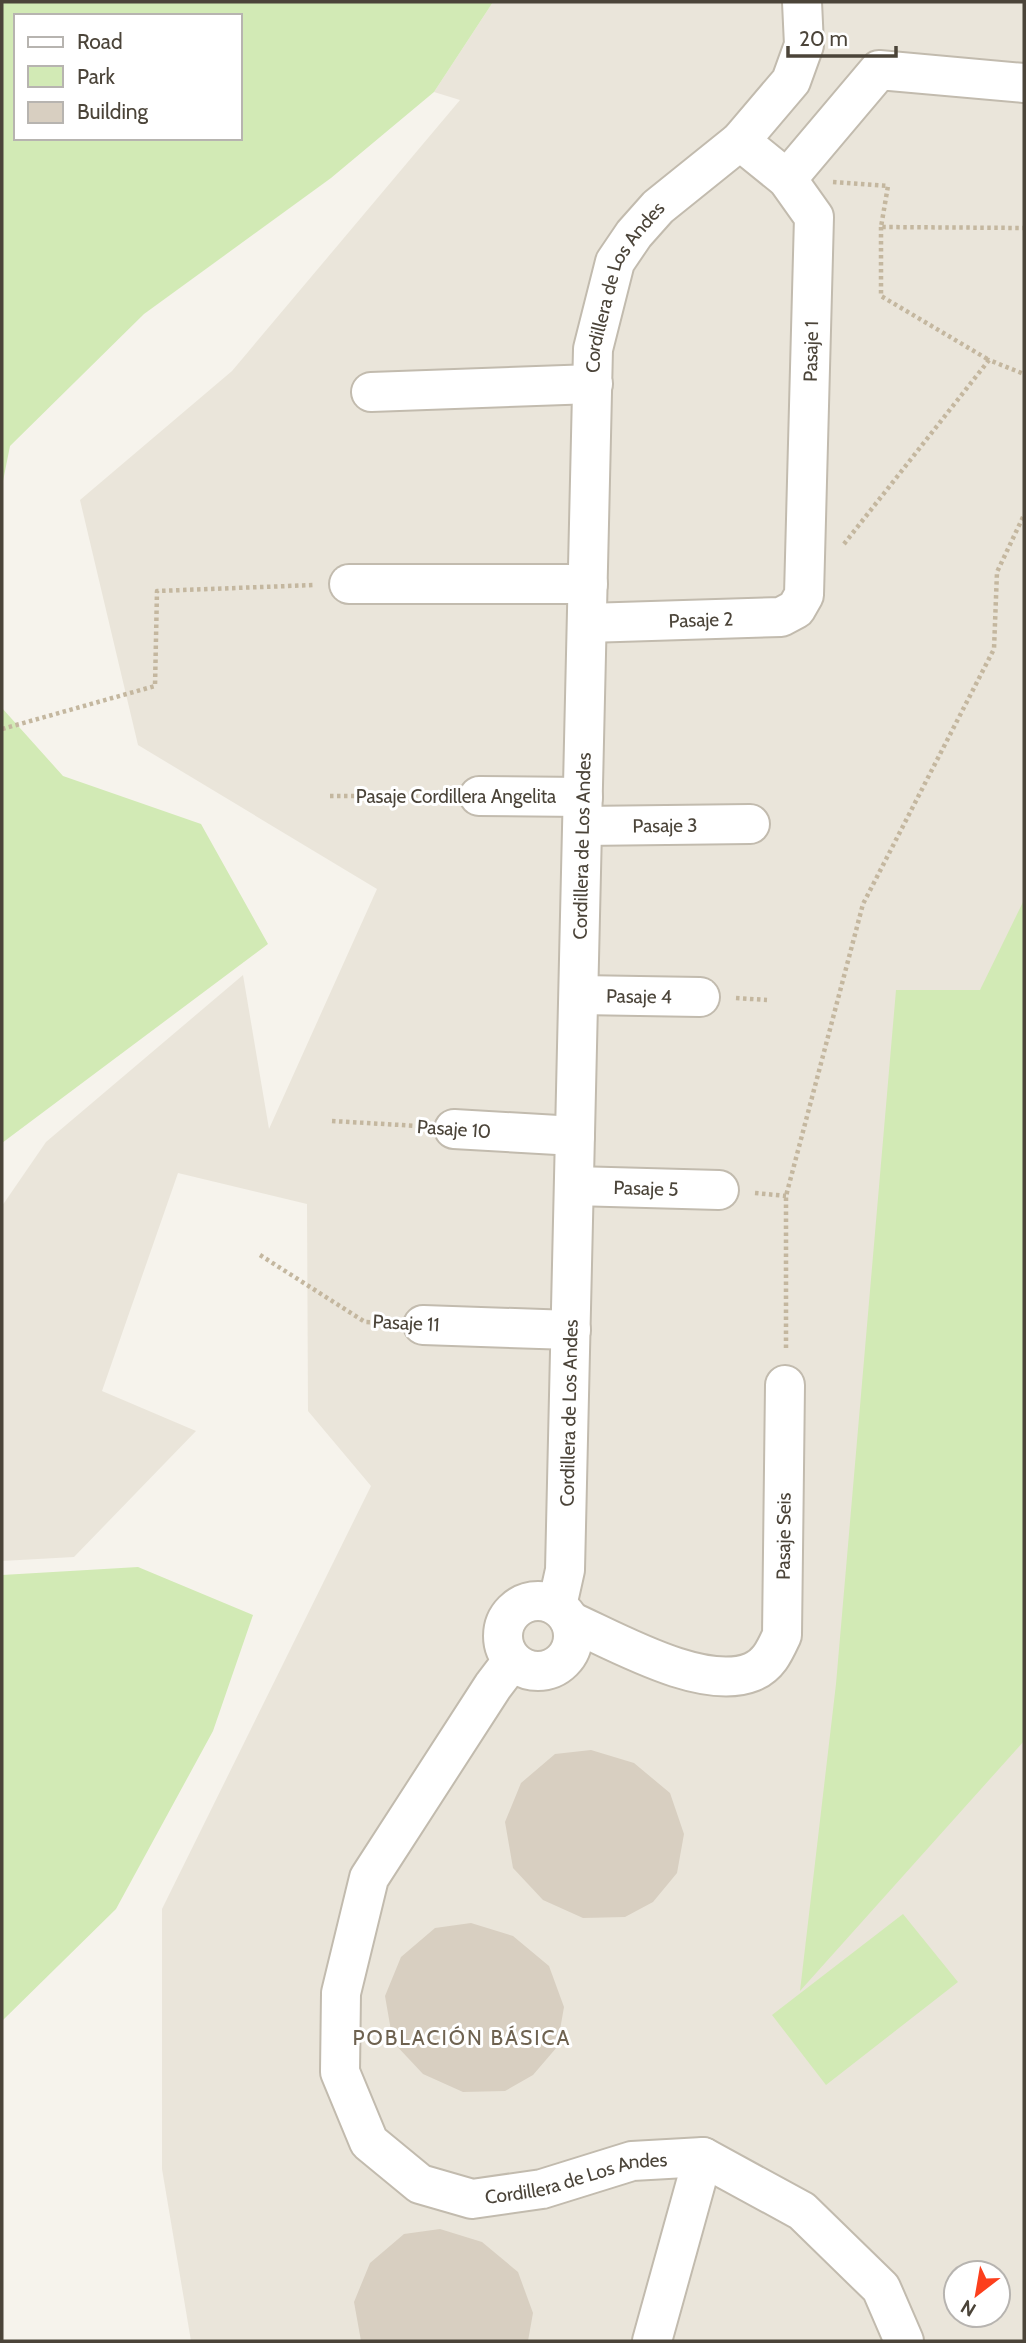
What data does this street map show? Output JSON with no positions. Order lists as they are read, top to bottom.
{
  "streets": {
    "street": [
      "Cordillera de Los Andes",
      "Pasaje 1",
      "Pasaje 2",
      "Pasaje Cordillera Angelita",
      "Pasaje 3",
      "Pasaje 4",
      "Pasaje 10",
      "Pasaje 5",
      "Pasaje 11",
      "Pasaje Seis"
    ]
  },
  "crossings": [
    ["Cordillera de Los Andes", "Pasaje 1"],
    ["Cordillera de Los Andes", "Pasaje 2"],
    ["Cordillera de Los Andes", "Pasaje Cordillera Angelita"],
    ["Cordillera de Los Andes", "Pasaje 3"],
    ["Cordillera de Los Andes", "Pasaje 4"],
    ["Cordillera de Los Andes", "Pasaje 10"],
    ["Cordillera de Los Andes", "Pasaje 5"],
    ["Cordillera de Los Andes", "Pasaje 11"],
    ["Cordillera de Los Andes", "Pasaje Seis"],
    ["Pasaje 1", "Pasaje 2"],
    ["Pasaje Cordillera Angelita", "Pasaje 3"]
  ],
  "districts": ["POBLACIÓN BÁSICA"],
  "legend": ["Road", "Park", "Building"],
  "scale_bar": "20 m",
  "north": "bottom left"
}
